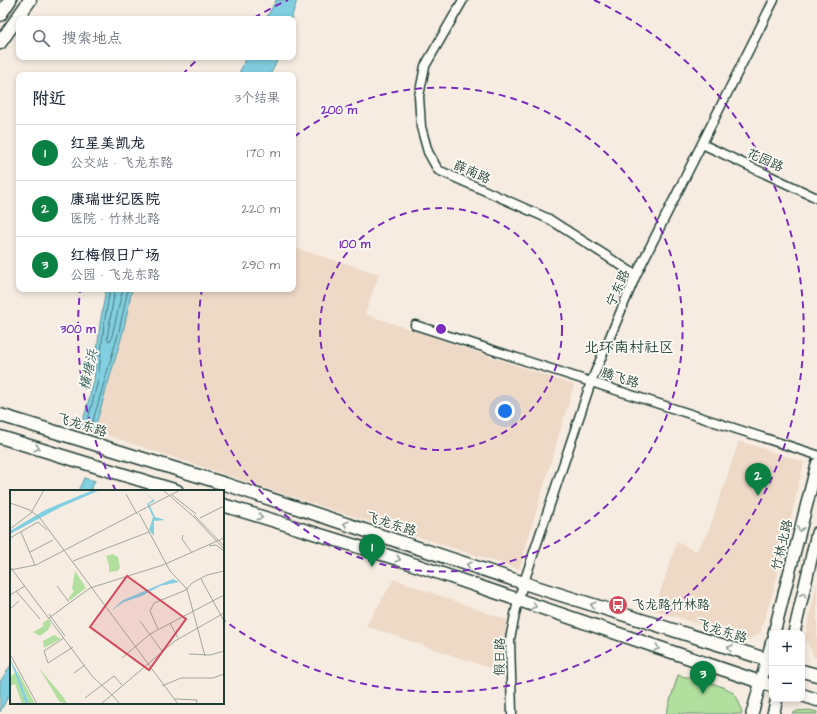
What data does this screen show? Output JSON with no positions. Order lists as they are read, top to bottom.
{
  "streets": {
    "main road": ["飞龙东路", "竹林北路"],
    "street": [
      "花园路",
      "薛南路",
      "宁东路",
      "腾飞路",
      "假日路"
    ]
  },
  "crossings": [
    ["花园路", "宁东路"],
    ["薛南路", "宁东路"],
    ["宁东路", "腾飞路"],
    ["宁东路", "飞龙东路"],
    ["宁东路", "假日路"]
  ],
  "districts": ["北环南村社区"],
  "water": ["横塘浜"],
  "places": {
    "bus stop": ["飞龙路竹林路"]
  },
  "page": {
    "search": "搜索地点",
    "heading": ["附近", "3个结果"],
    "list": [
      {
        "mark": "1",
        "name": "红星美凯龙",
        "note": "公交站 · 飞龙东路",
        "value": "170 m"
      },
      {
        "mark": "2",
        "name": "康瑞世纪医院",
        "note": "医院 · 竹林北路",
        "value": "220 m"
      },
      {
        "mark": "3",
        "name": "红梅假日广场",
        "note": "公园 · 飞龙东路",
        "value": "290 m"
      }
    ],
    "pins": ["2", "1", "3"],
    "map_buttons": ["+", "−"]
  },
  "rings": ["200 m", "100 m", "300 m"]
}
